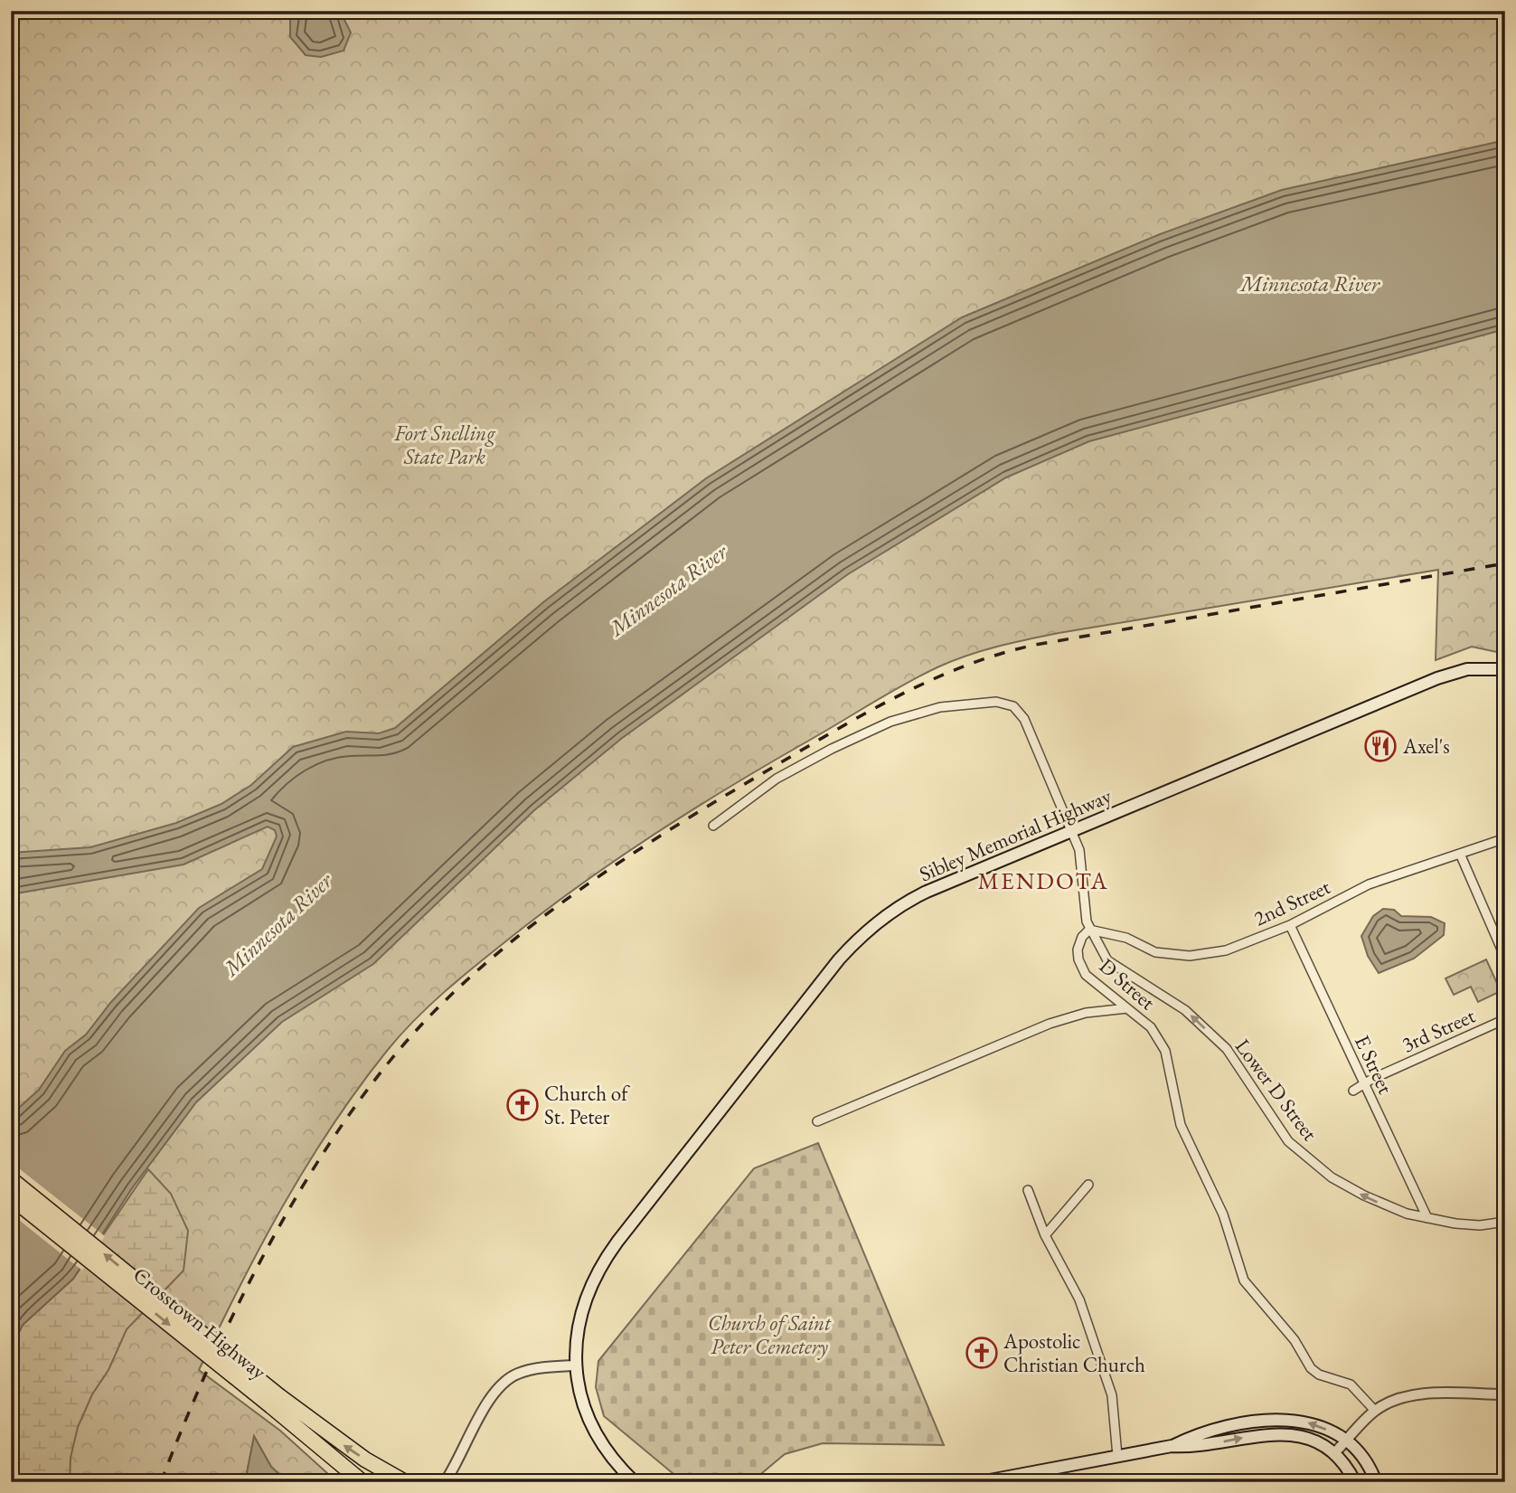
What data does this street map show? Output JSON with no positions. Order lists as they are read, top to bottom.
{
  "streets": {
    "highway": ["Crosstown Highway"],
    "main road": ["Sibley Memorial Highway"],
    "street": [
      "2nd Street",
      "D Street",
      "3rd Street",
      "E Street",
      "Lower D Street"
    ]
  },
  "crossings": [
    ["2nd Street", "D Street"],
    ["2nd Street", "E Street"],
    ["2nd Street", "Lower D Street"],
    ["D Street", "Lower D Street"],
    ["3rd Street", "E Street"],
    ["E Street", "Lower D Street"]
  ],
  "one_way": ["Lower D Street"],
  "districts": ["MENDOTA"],
  "water": ["Minnesota River"],
  "parks": ["Fort Snelling State Park", "Church of Saint Peter Cemetery"],
  "places": {
    "restaurant": ["Axel's"],
    "church": ["Church of St. Peter", "Apostolic Christian Church"]
  }
}
